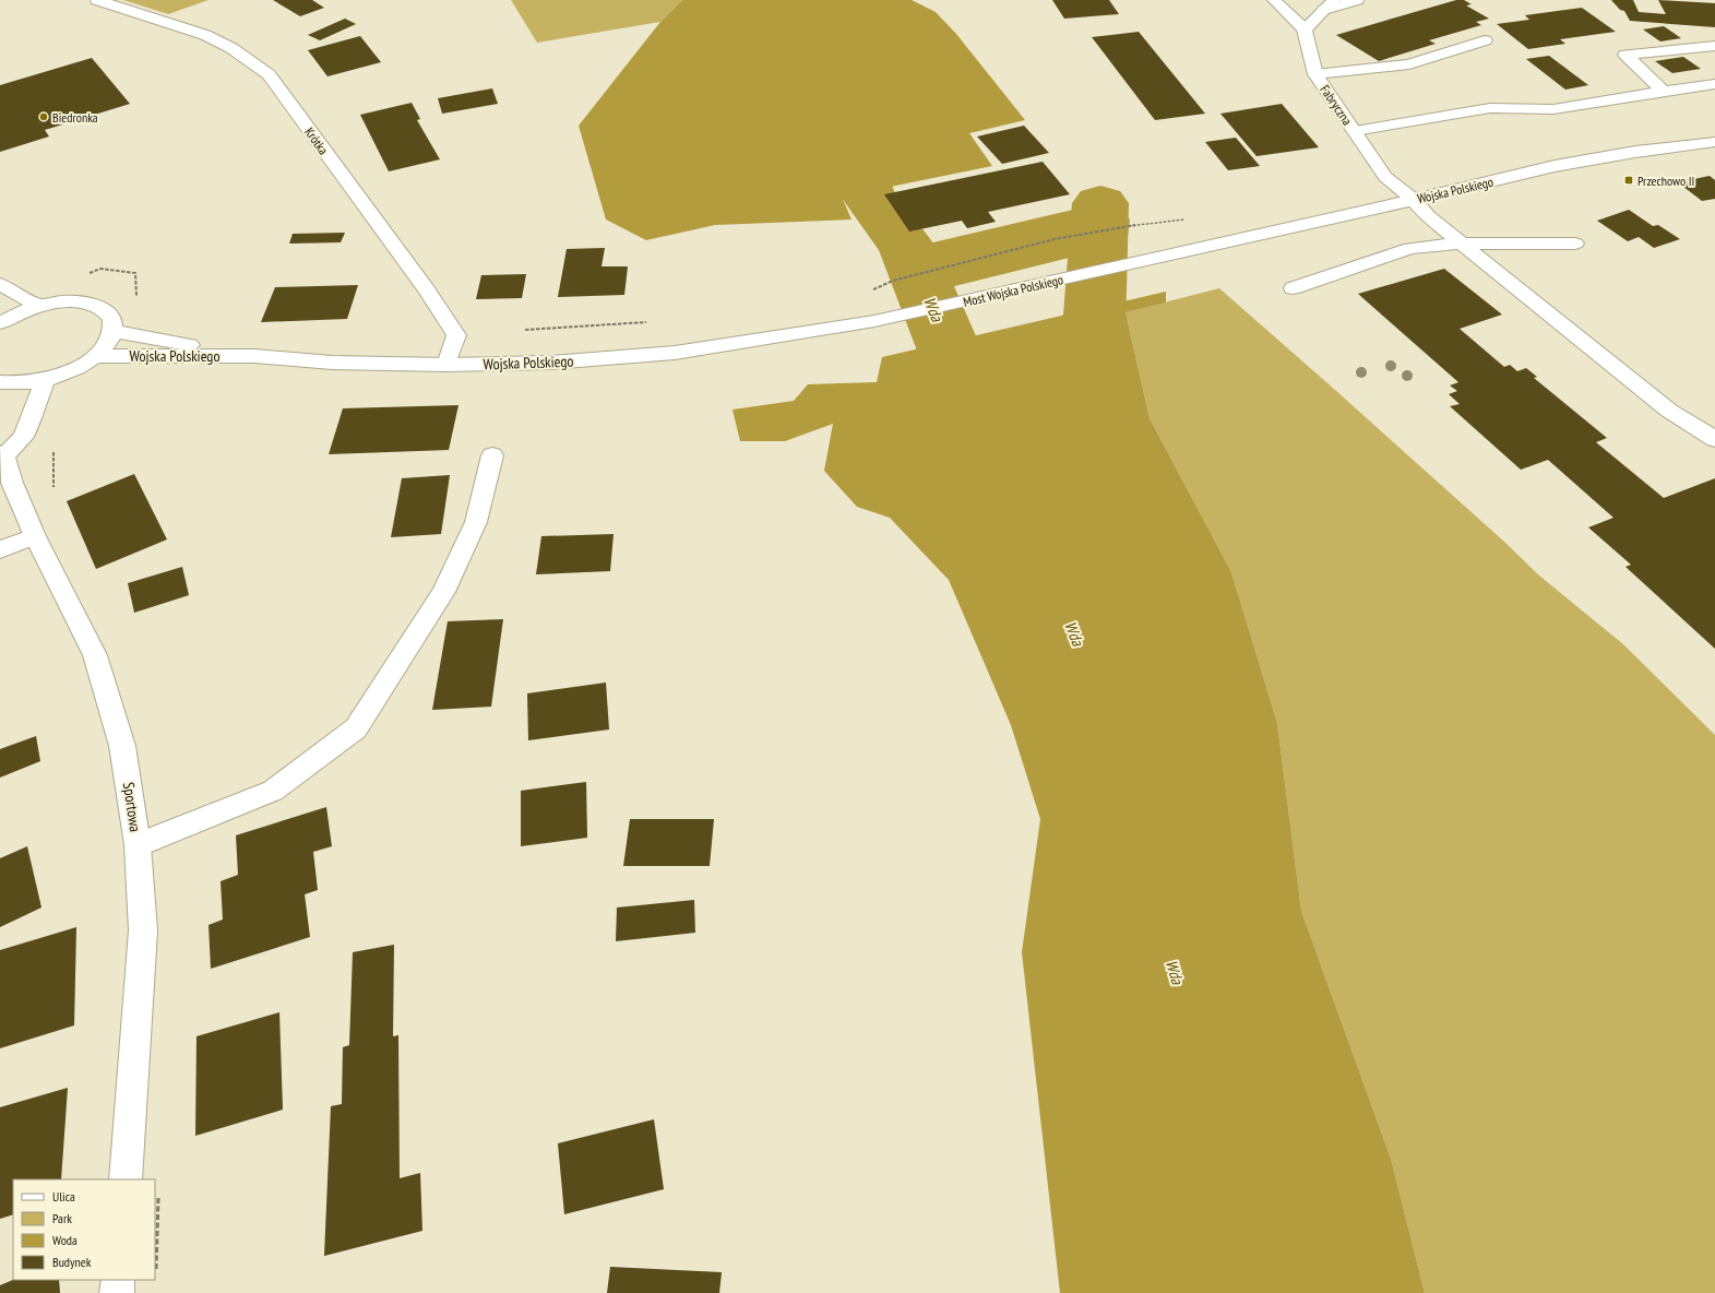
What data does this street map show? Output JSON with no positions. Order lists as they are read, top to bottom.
{
  "streets": {
    "street": [
      "Fabryczna",
      "Krótka",
      "Wojska Polskiego",
      "Most Wojska Polskiego",
      "Sportowa"
    ]
  },
  "crossings": [
    ["Fabryczna", "Wojska Polskiego"],
    ["Krótka", "Wojska Polskiego"],
    ["Wojska Polskiego", "Most Wojska Polskiego"]
  ],
  "water": ["Wda"],
  "places": {
    "other": ["Biedronka"],
    "transit": ["Przechowo II"]
  },
  "legend": [
    "Ulica",
    "Park",
    "Woda",
    "Budynek"
  ]
}
